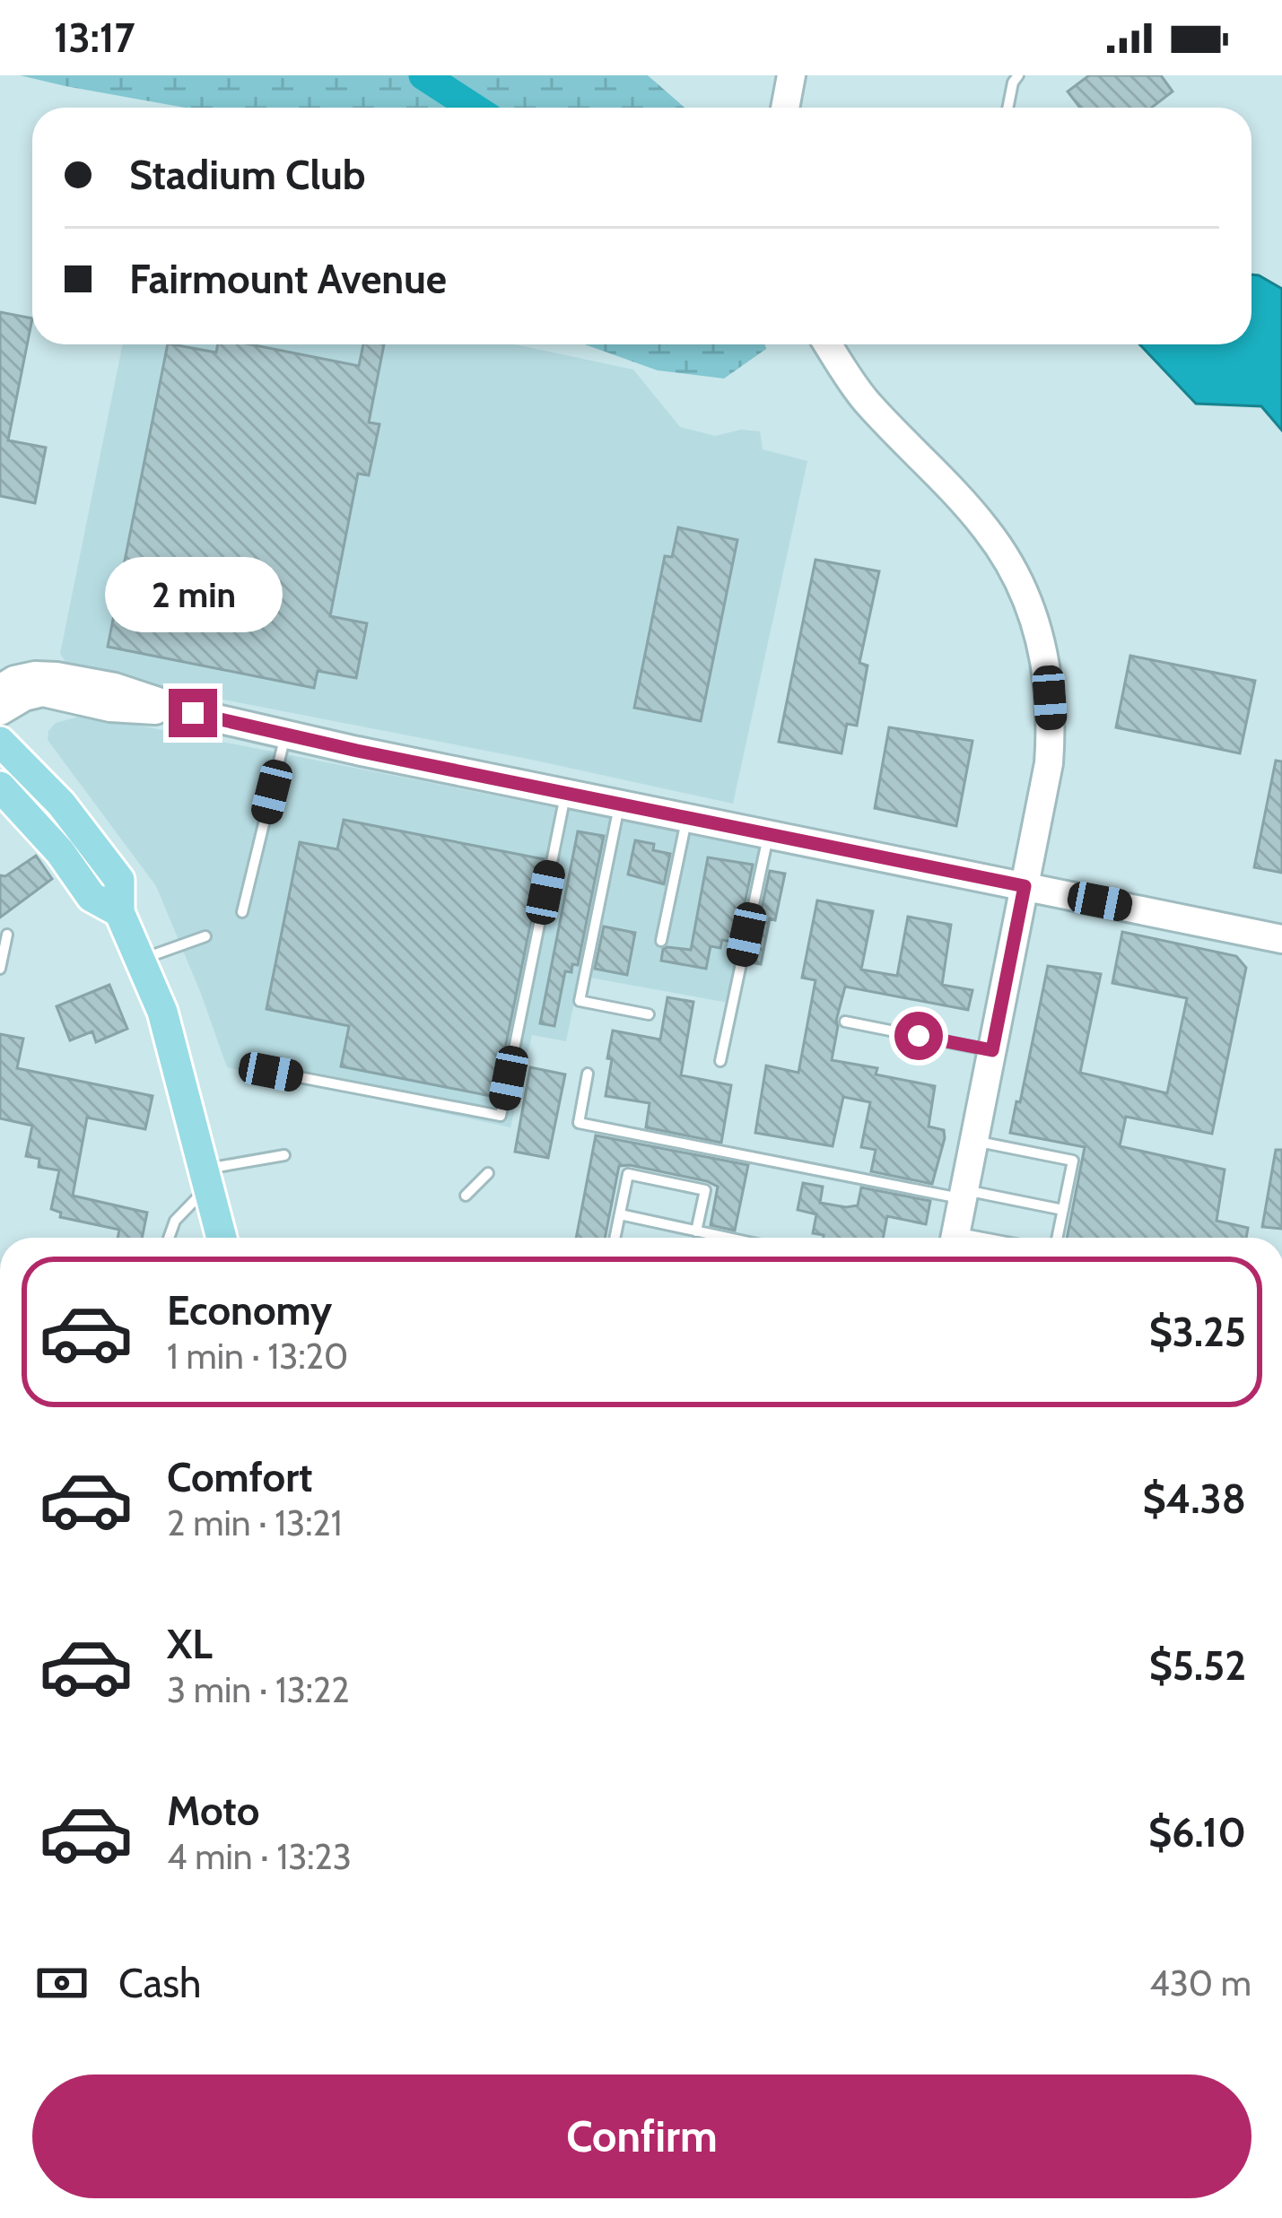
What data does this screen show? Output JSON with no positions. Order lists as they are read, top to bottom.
{
  "page": {
    "status": "13:17",
    "banner": ["Stadium Club", "Fairmount Avenue"],
    "bubble": "2 min",
    "list": [
      {
        "name": "Economy",
        "note": "1 min · 13:20",
        "value": "$3.25"
      },
      {
        "name": "Comfort",
        "note": "2 min · 13:21",
        "value": "$4.38"
      },
      {
        "name": "XL",
        "note": "3 min · 13:22",
        "value": "$5.52"
      },
      {
        "name": "Moto",
        "note": "4 min · 13:23",
        "value": "$6.10"
      }
    ],
    "pay": ["Cash", "430 m"],
    "buttons": "Confirm"
  }
}
